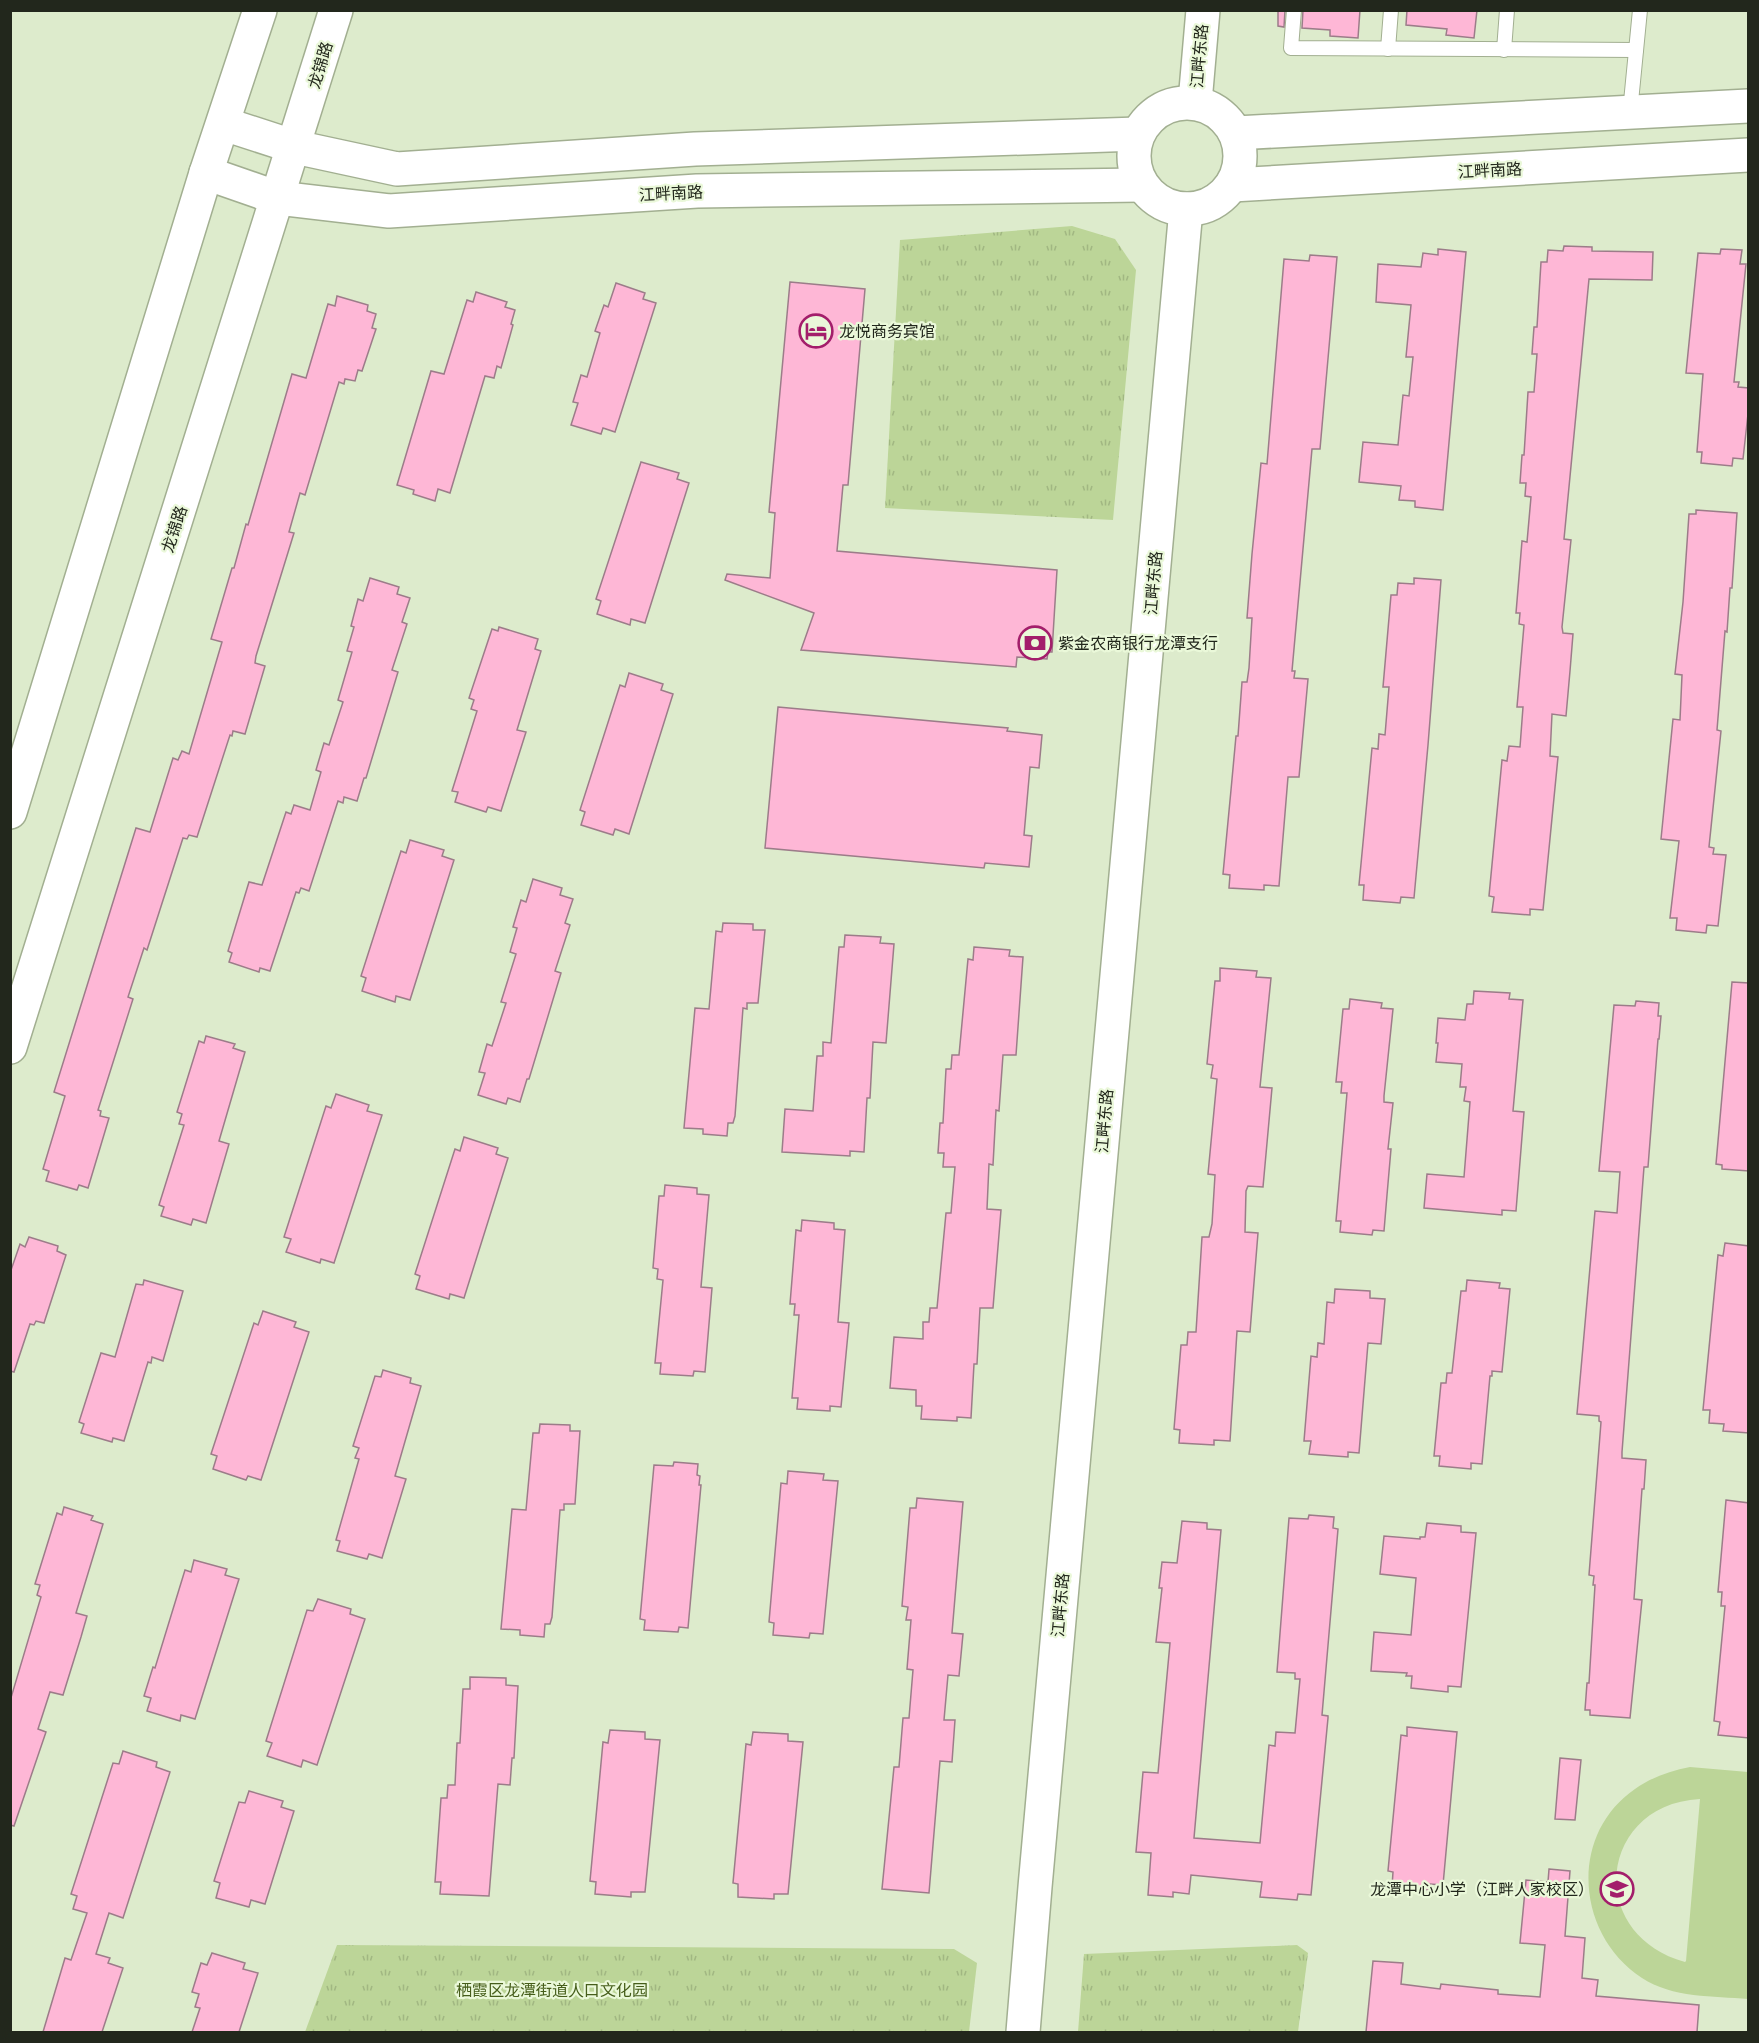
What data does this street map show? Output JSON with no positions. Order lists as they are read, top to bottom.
{
  "streets": {
    "street": ["江畔东路", "龙锦路", "江畔南路"]
  },
  "crossings": [
    ["江畔东路", "江畔南路"],
    ["龙锦路", "江畔南路"]
  ],
  "parks": ["栖霞区龙潭街道人口文化园"],
  "places": {
    "hotel": ["龙悦商务宾馆"],
    "bank": ["紫金农商银行龙潭支行"],
    "school or university": ["龙潭中心小学（江畔人家校区）"]
  }
}
